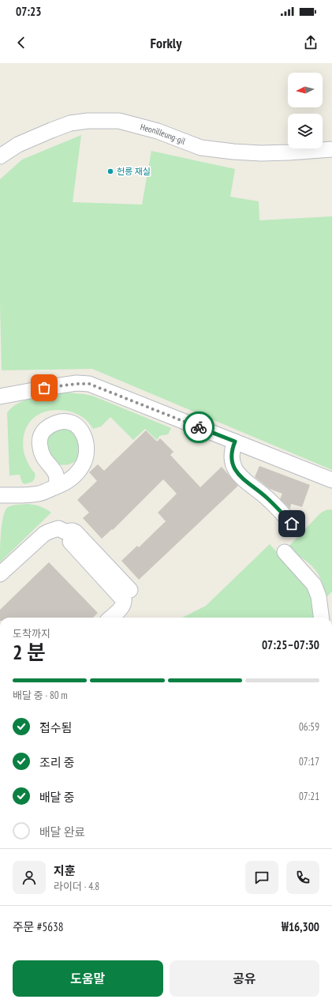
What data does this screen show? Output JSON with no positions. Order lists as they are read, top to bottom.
{
  "streets": {
    "street": ["Heonilleung-gil"]
  },
  "places": ["헌릉 재실"],
  "north": "left",
  "page": {
    "status": "07:23",
    "header": "Forkly",
    "heading": ["2 분", "도착까지", "07:25–07:30"],
    "panel": [
      "지훈",
      "라이더 · 4.8",
      "주문 #5638",
      "₩16,300"
    ],
    "bar": "배달 중 · 80 m",
    "list": [
      ["접수됨", "06:59"],
      ["조리 중", "07:17"],
      ["배달 중", "07:21"],
      "배달 완료"
    ],
    "buttons": ["도움말", "공유"]
  }
}
